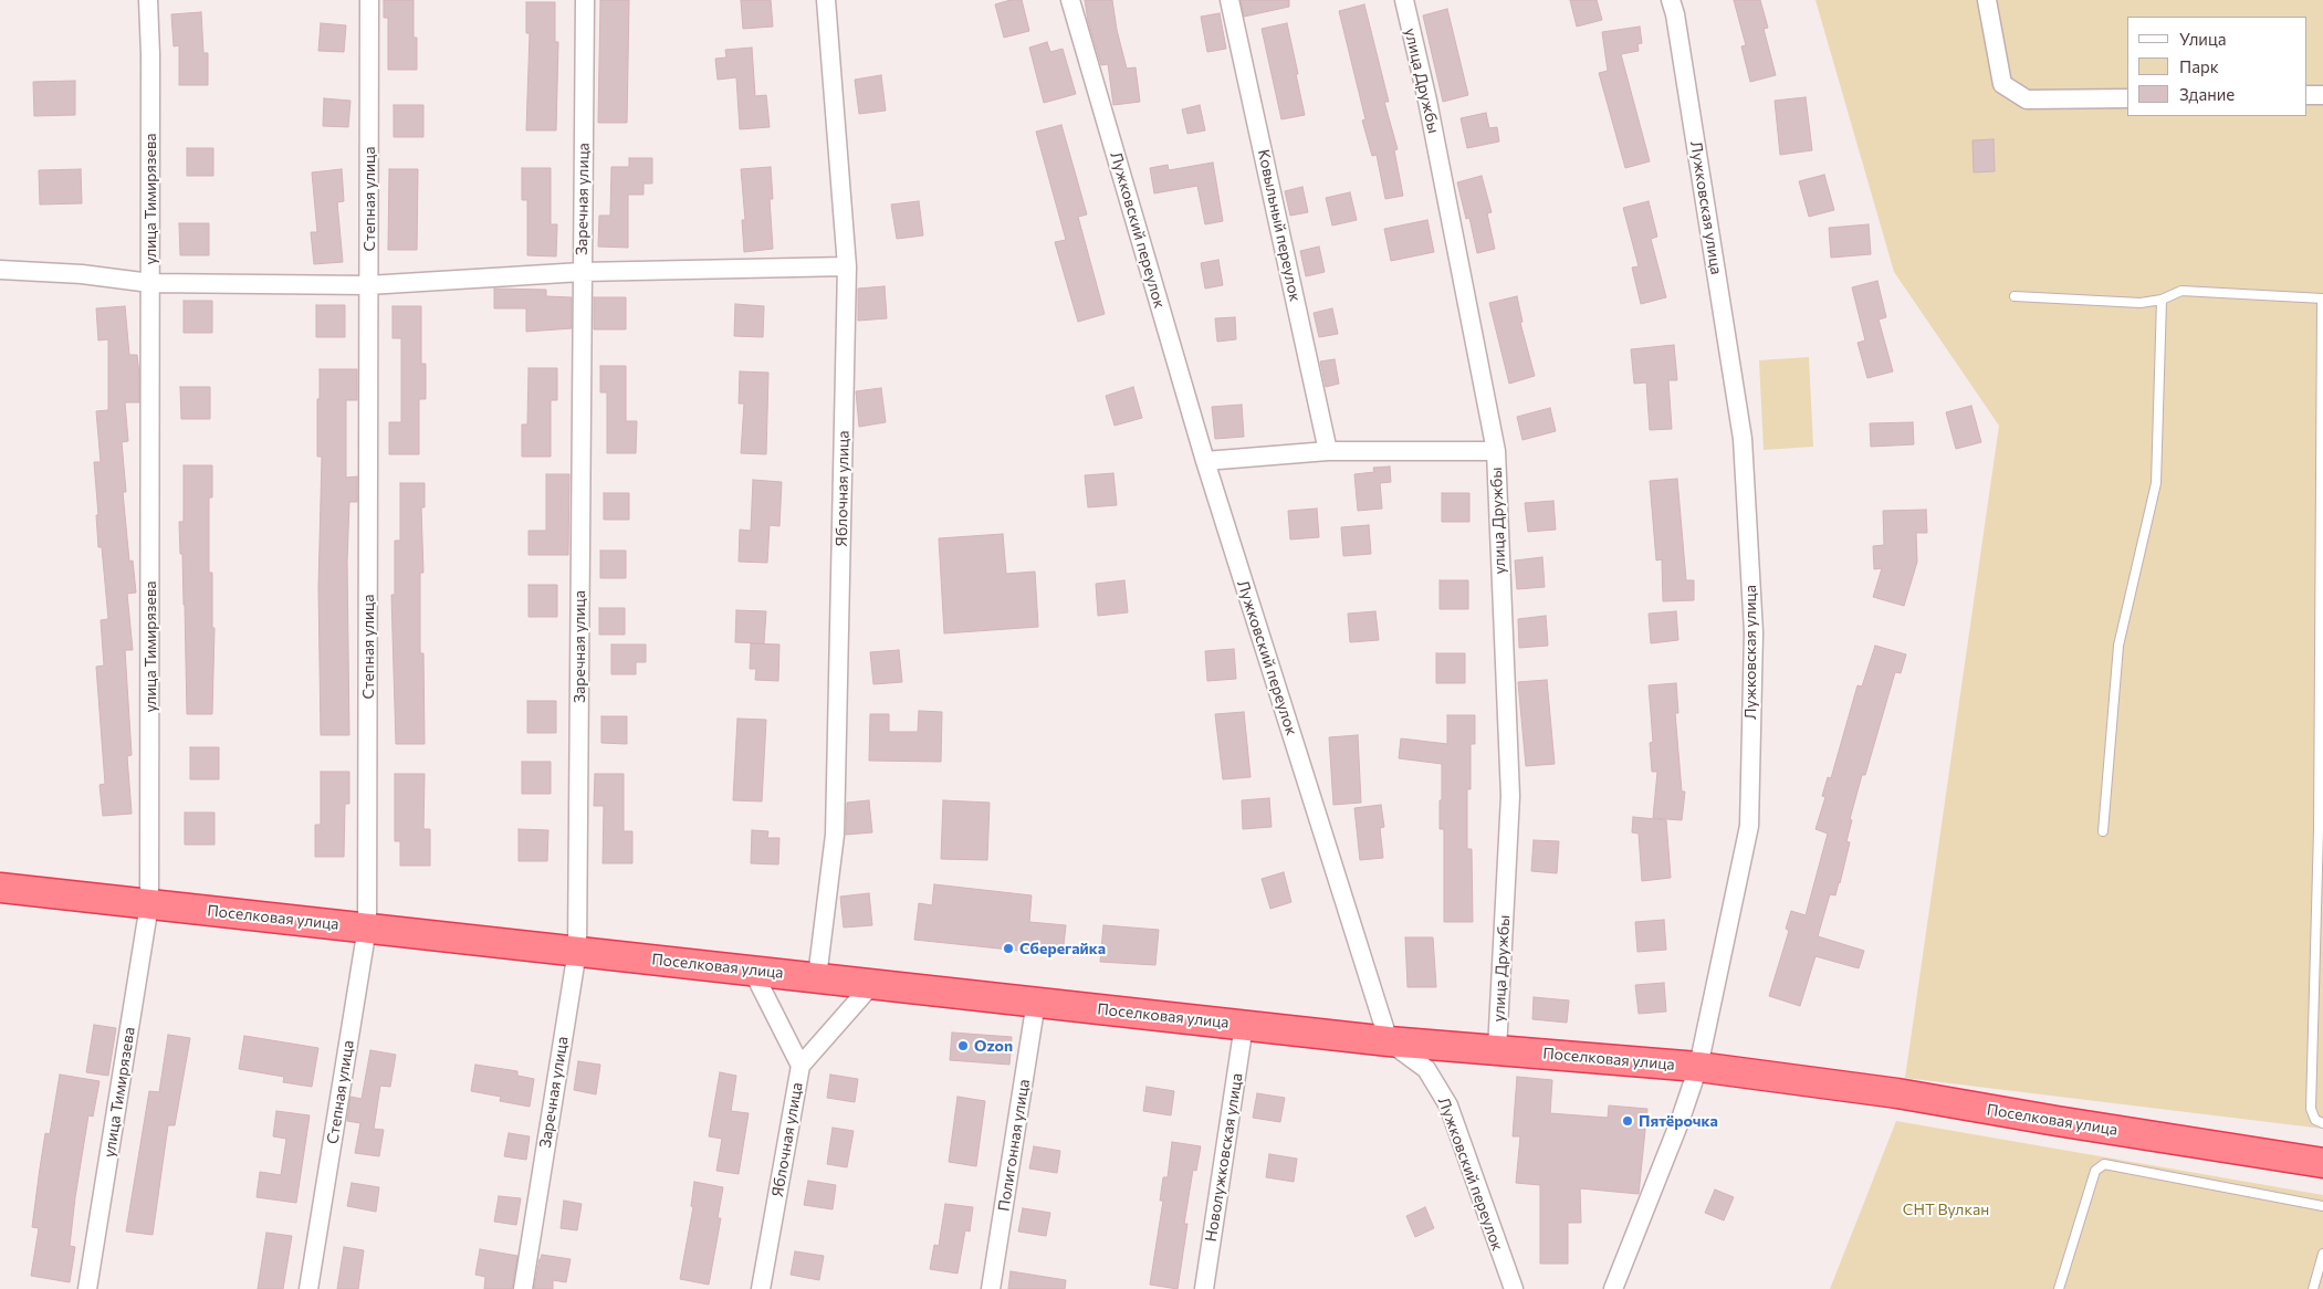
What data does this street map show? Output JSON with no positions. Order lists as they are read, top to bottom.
{
  "streets": {
    "highway": ["Поселковая улица"],
    "street": [
      "улица Дружбы",
      "улица Тимирязева",
      "Степная улица",
      "Заречная улица",
      "Лужковская улица",
      "Ковыльный переулок",
      "Лужковский переулок",
      "Яблочная улица",
      "Полигонная улица",
      "Новолужковская улица"
    ]
  },
  "crossings": [
    ["улица Дружбы", "Поселковая улица"],
    ["улица Тимирязева", "Поселковая улица"],
    ["Степная улица", "Поселковая улица"],
    ["Заречная улица", "Поселковая улица"],
    ["Лужковская улица", "Поселковая улица"],
    ["Лужковский переулок", "Поселковая улица"],
    ["Яблочная улица", "Поселковая улица"],
    ["Поселковая улица", "Полигонная улица"],
    ["Поселковая улица", "Новолужковская улица"]
  ],
  "parks": ["СНТ Вулкан"],
  "places": ["Сберегайка", "Ozon", "Пятёрочка"],
  "legend": ["Улица", "Парк", "Здание"]
}
